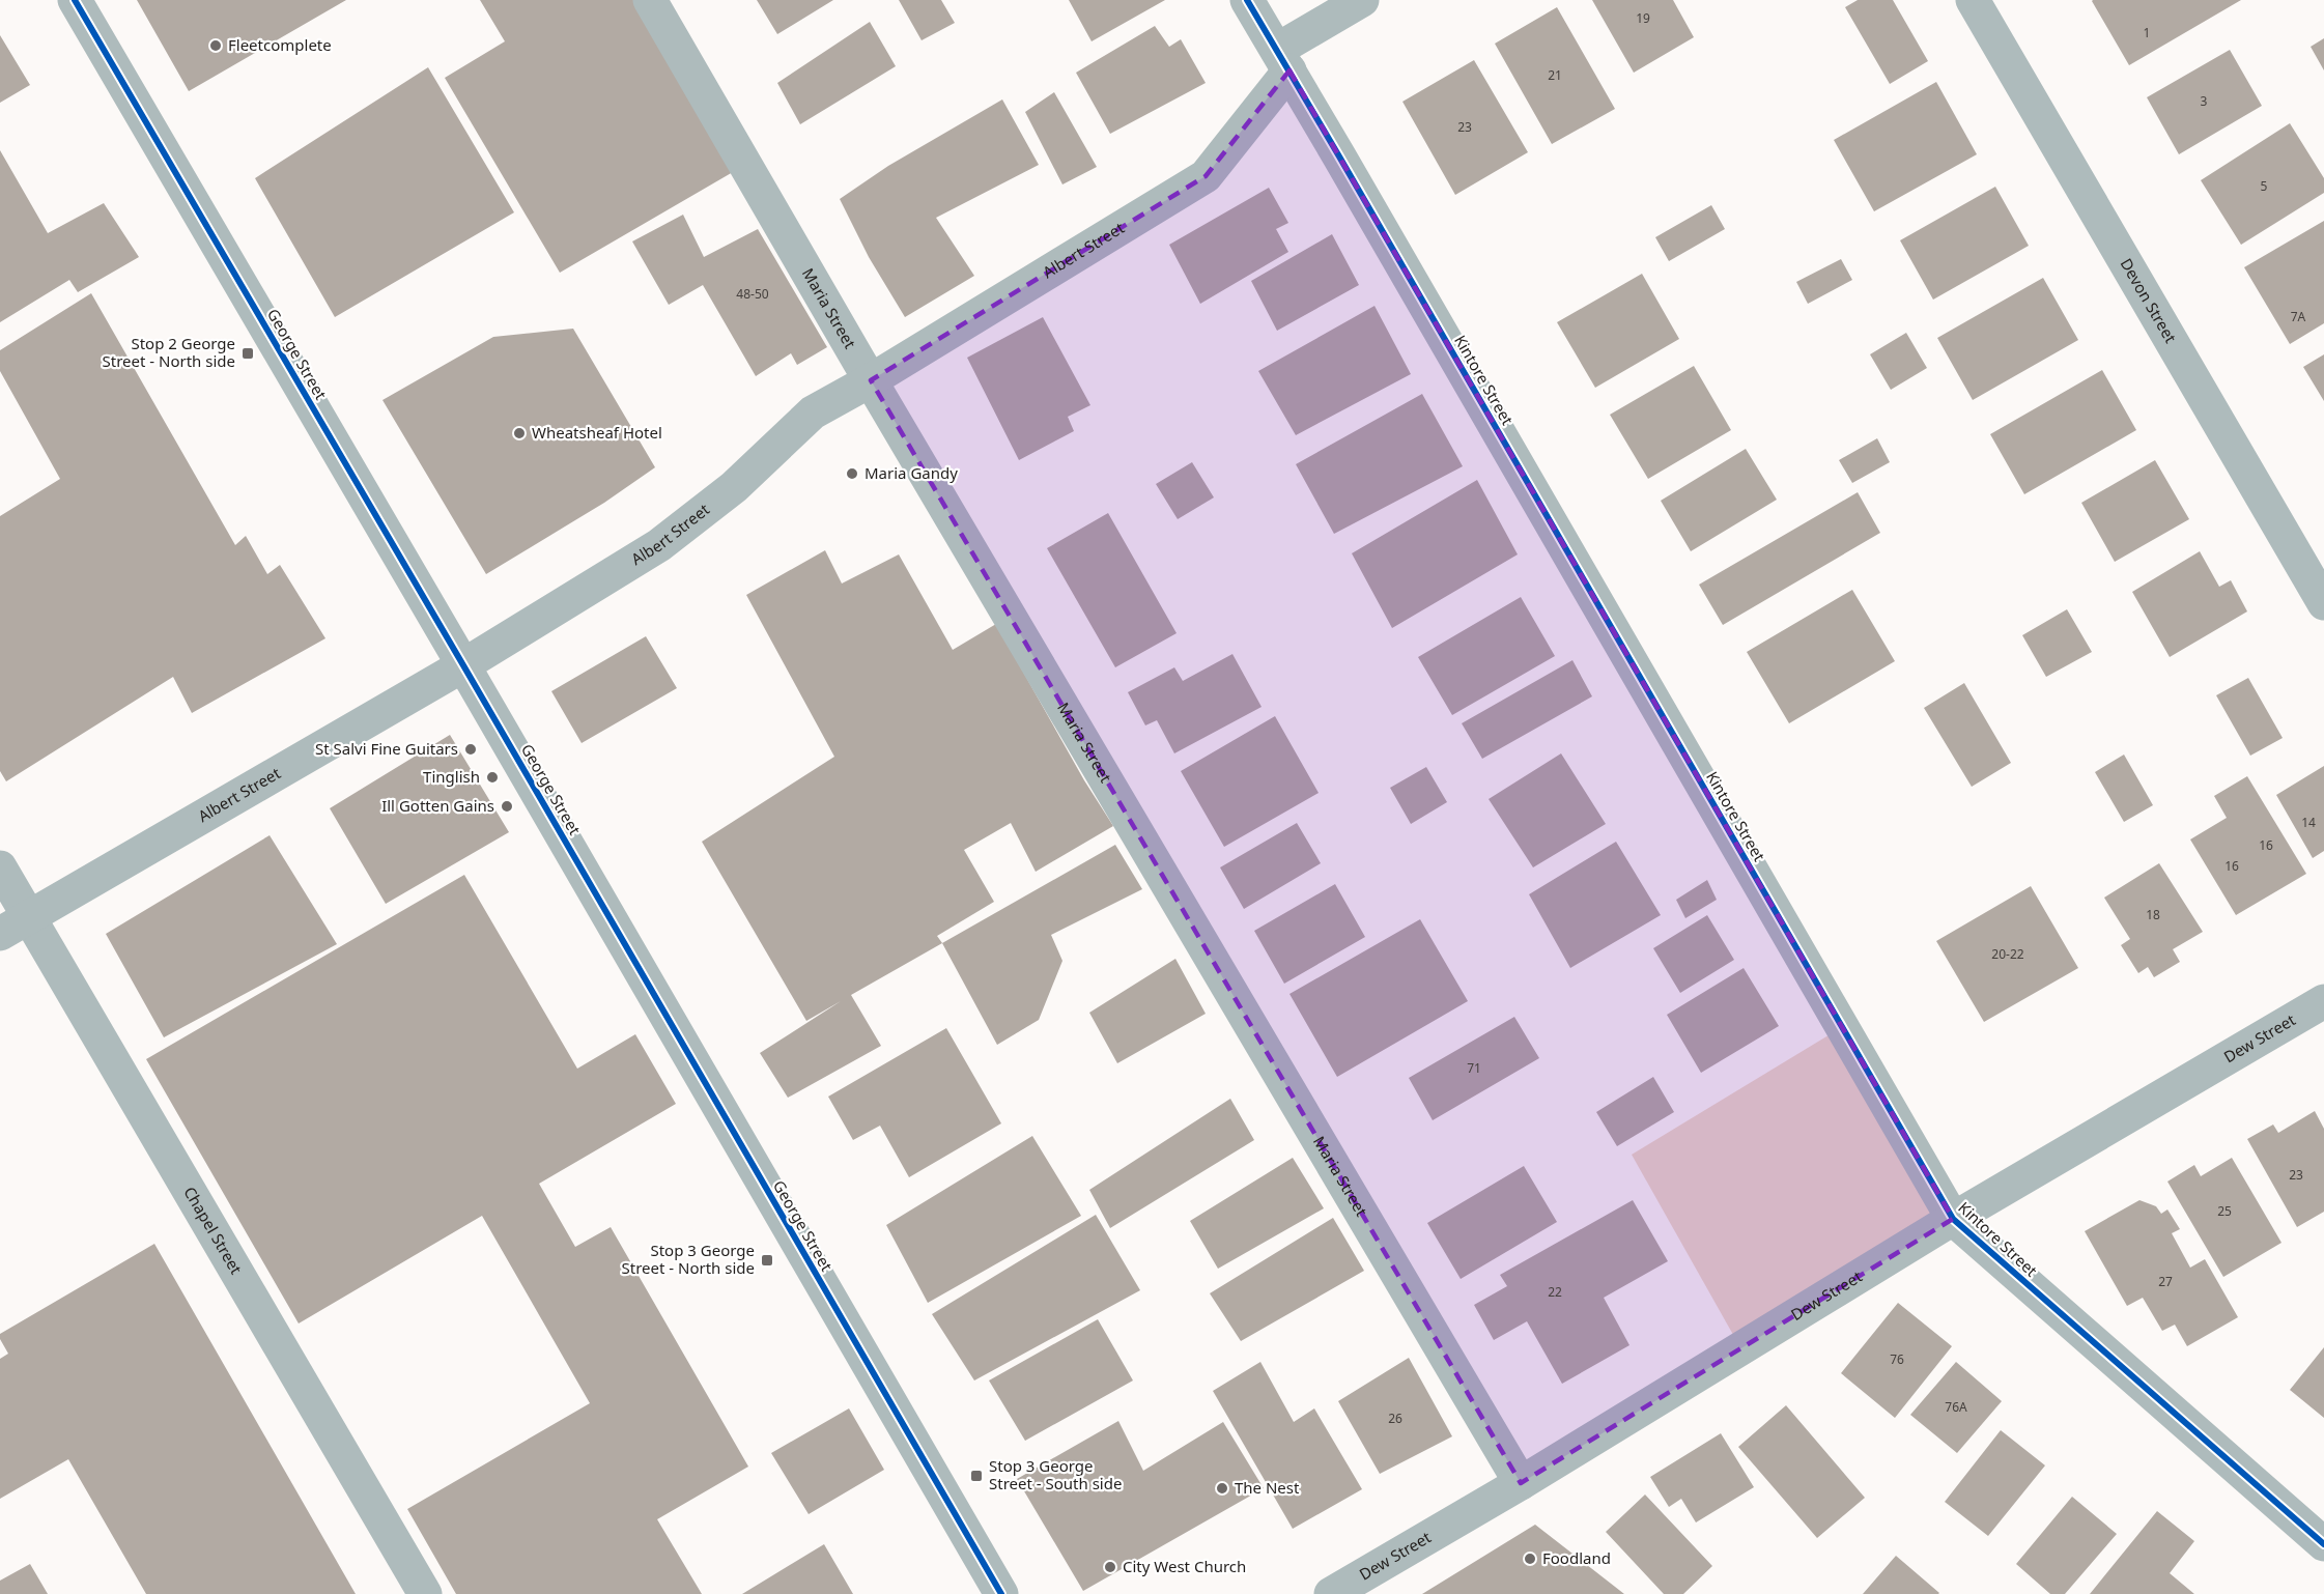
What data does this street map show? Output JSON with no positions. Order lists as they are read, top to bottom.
{
  "streets": {
    "street": [
      "Albert Street",
      "Devon Street",
      "Maria Street",
      "George Street",
      "Kintore Street",
      "Dew Street",
      "Chapel Street"
    ]
  },
  "crossings": [
    ["Albert Street", "Maria Street"],
    ["Albert Street", "George Street"],
    ["Albert Street", "Kintore Street"],
    ["Albert Street", "Chapel Street"],
    ["Maria Street", "Dew Street"],
    ["Kintore Street", "Dew Street"]
  ],
  "places": {
    "other": [
      "Fleetcomplete",
      "Wheatsheaf Hotel",
      "Maria Gandy",
      "St Salvi Fine Guitars",
      "Tinglish",
      "Ill Gotten Gains",
      "The Nest",
      "Foodland",
      "City West Church"
    ],
    "transit": ["Stop 2 George Street - North side", "Stop 3 George Street - North side", "Stop 3 George Street - South side"]
  },
  "house_numbers": [
    "19",
    "1",
    "21",
    "3",
    "23",
    "5",
    "48-50",
    "7A",
    "14",
    "16",
    "16",
    "18",
    "20-22",
    "71",
    "23",
    "25",
    "27",
    "22",
    "76",
    "76A",
    "26"
  ]
}
